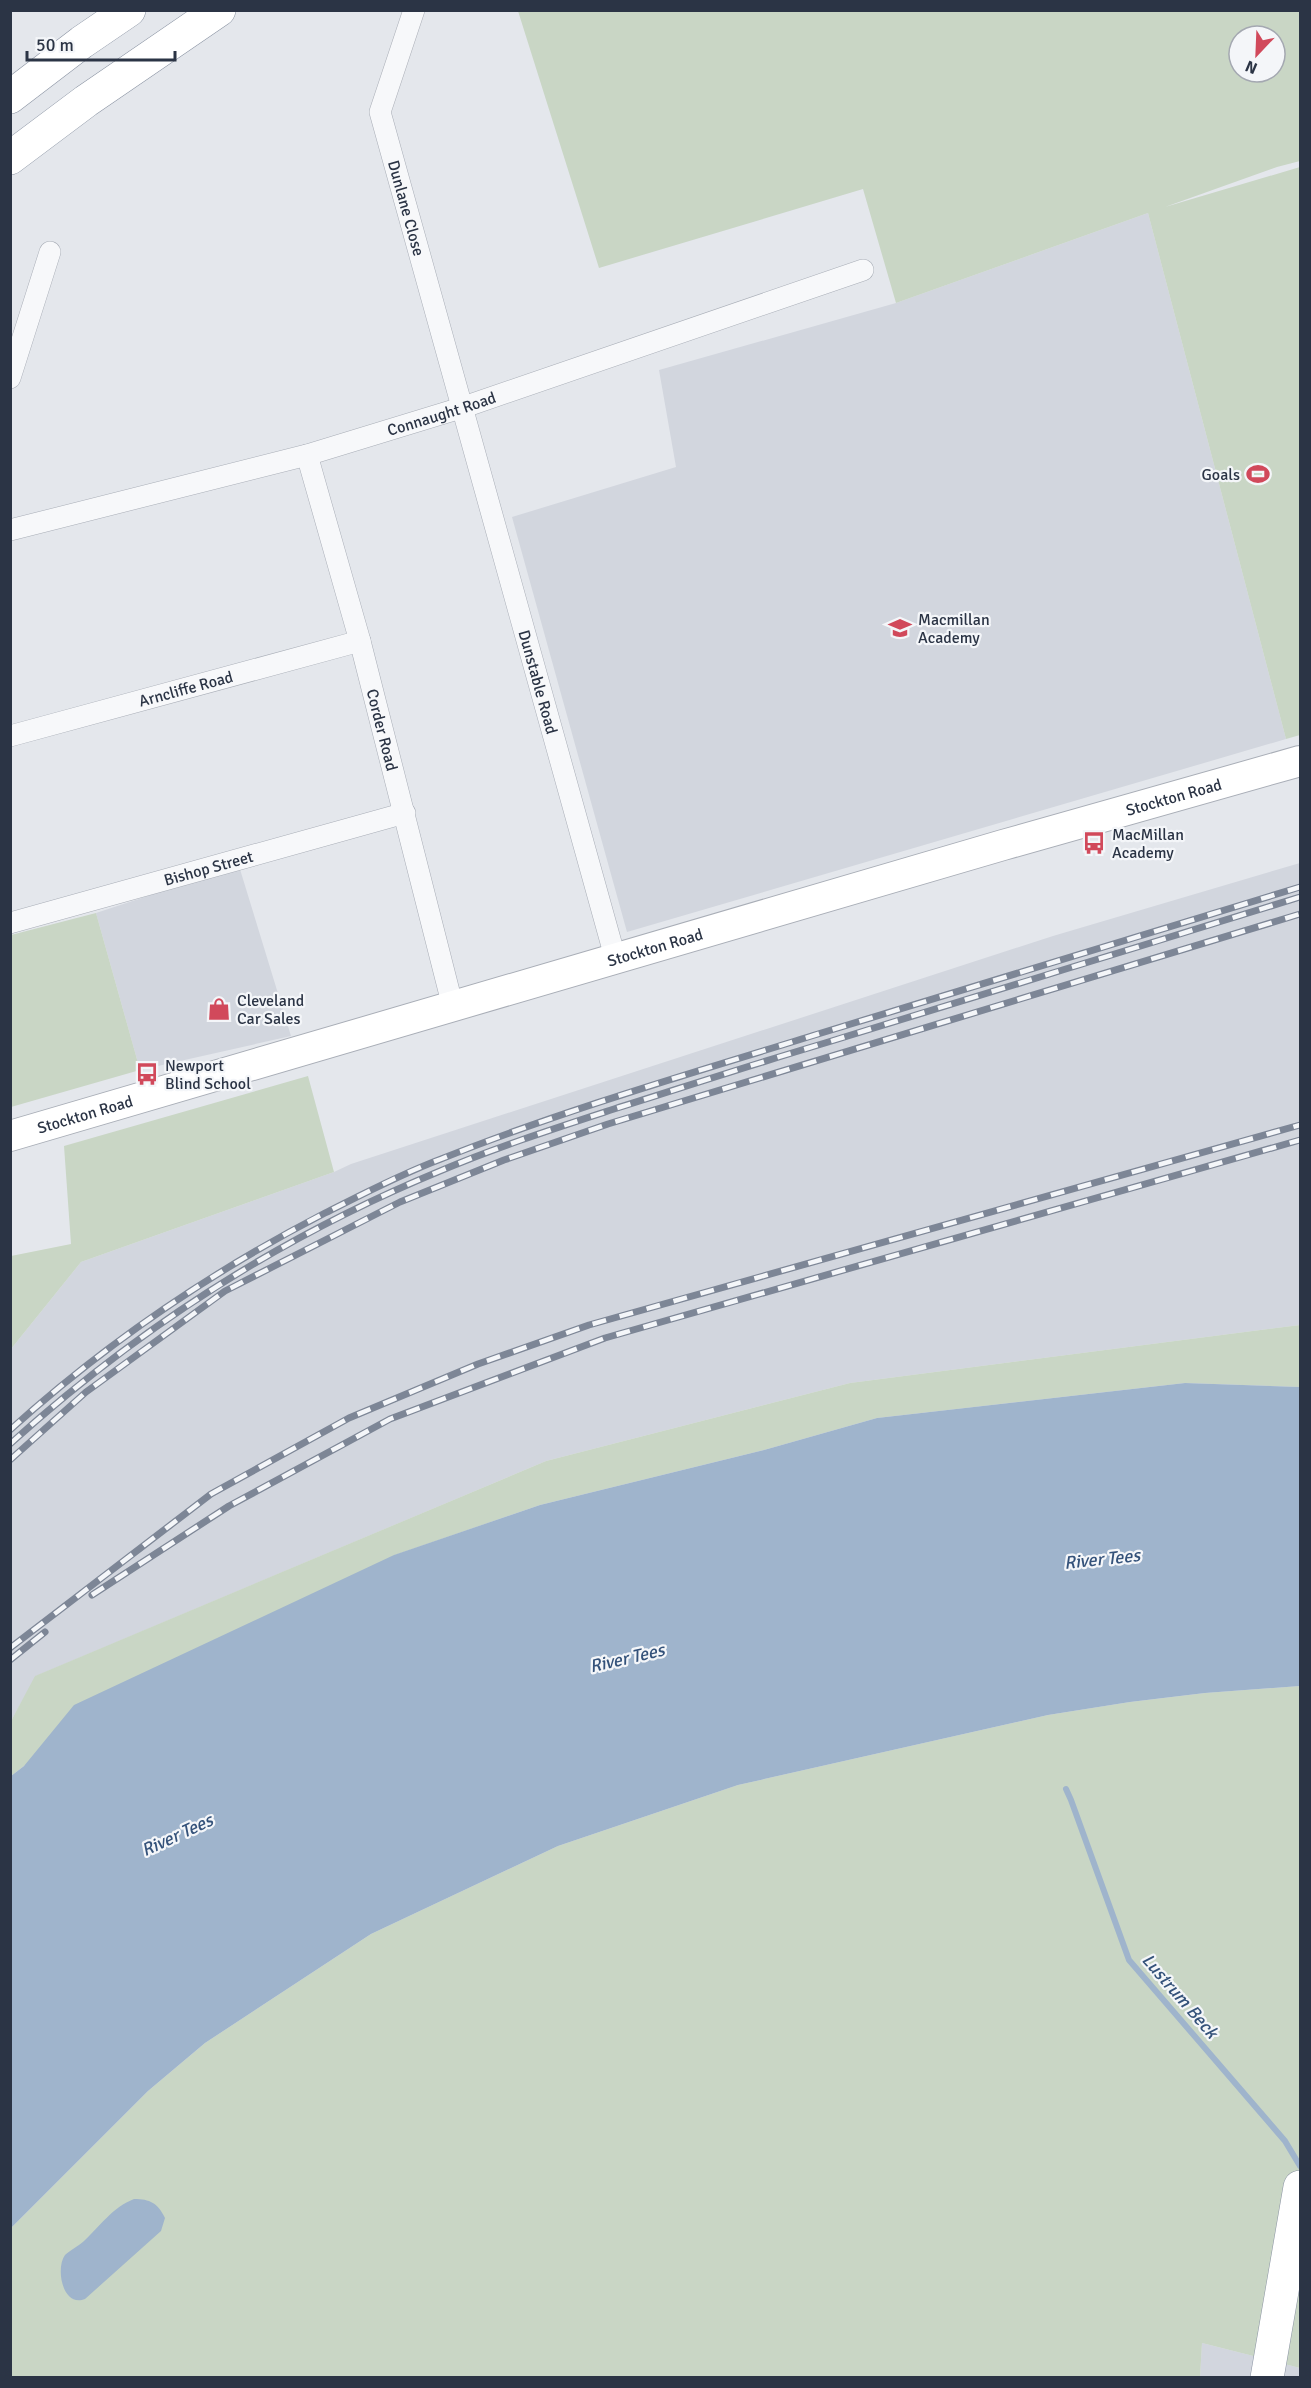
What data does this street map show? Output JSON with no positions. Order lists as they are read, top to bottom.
{
  "streets": {
    "main road": ["Stockton Road"],
    "street": [
      "Dunlane Close",
      "Connaught Road",
      "Dunstable Road",
      "Arncliffe Road",
      "Corder Road",
      "Bishop Street"
    ]
  },
  "crossings": [
    ["Dunlane Close", "Connaught Road"],
    ["Dunlane Close", "Dunstable Road"],
    ["Connaught Road", "Dunstable Road"],
    ["Connaught Road", "Corder Road"],
    ["Dunstable Road", "Stockton Road"],
    ["Arncliffe Road", "Corder Road"],
    ["Corder Road", "Stockton Road"],
    ["Corder Road", "Bishop Street"]
  ],
  "water": ["River Tees", "Lustrum Beck"],
  "places": {
    "sports": ["Goals"],
    "school or university": ["Macmillan Academy"],
    "bus stop": ["MacMillan Academy", "Newport Blind School"],
    "shop": ["Cleveland Car Sales"]
  },
  "scale_bar": "50 m",
  "north": "bottom left"
}
